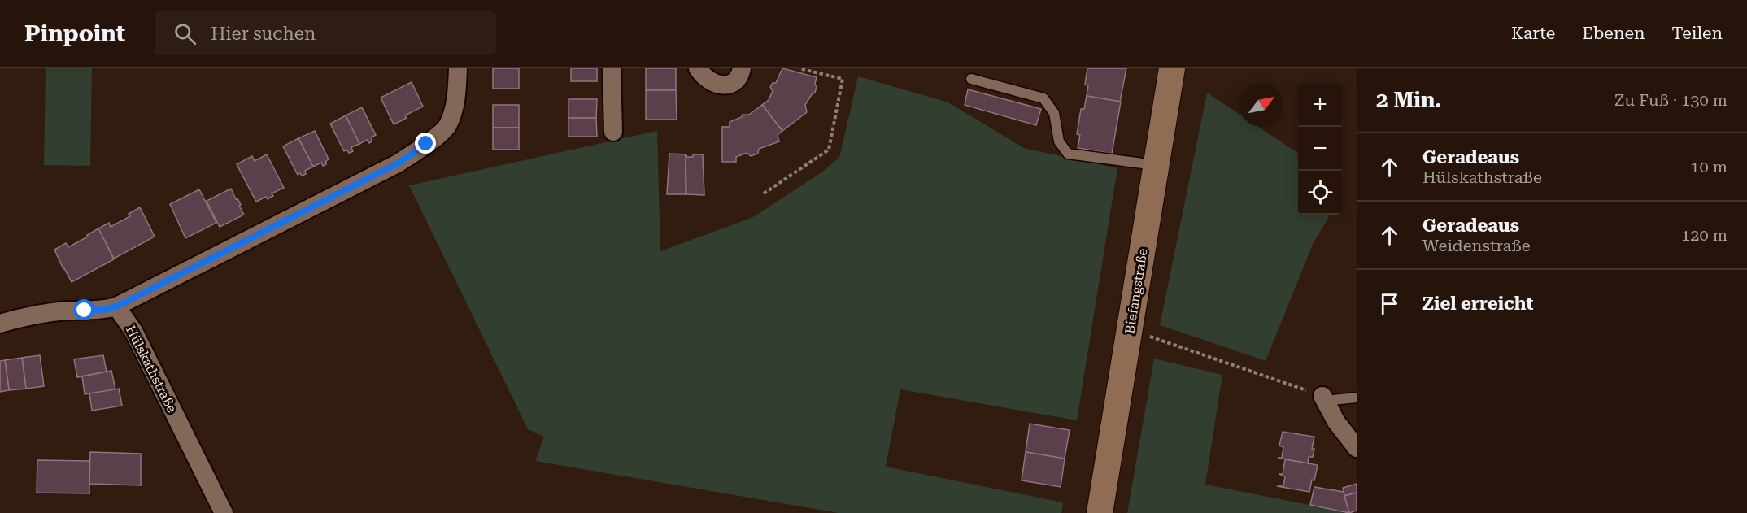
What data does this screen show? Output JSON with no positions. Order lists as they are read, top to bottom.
{
  "streets": {
    "main road": ["Biefangstraße"],
    "street": ["Hülskathstraße"]
  },
  "north": "top right",
  "page": {
    "header": "Pinpoint",
    "search": "Hier suchen",
    "nav": ["Karte", "Ebenen", "Teilen"],
    "heading": ["2 Min.", "Zu Fuß · 130 m"],
    "map_buttons": ["+", "−"],
    "list": [
      ["Geradeaus", "Hülskathstraße", "10 m"],
      ["Geradeaus", "Weidenstraße", "120 m"],
      "Ziel erreicht"
    ]
  }
}
